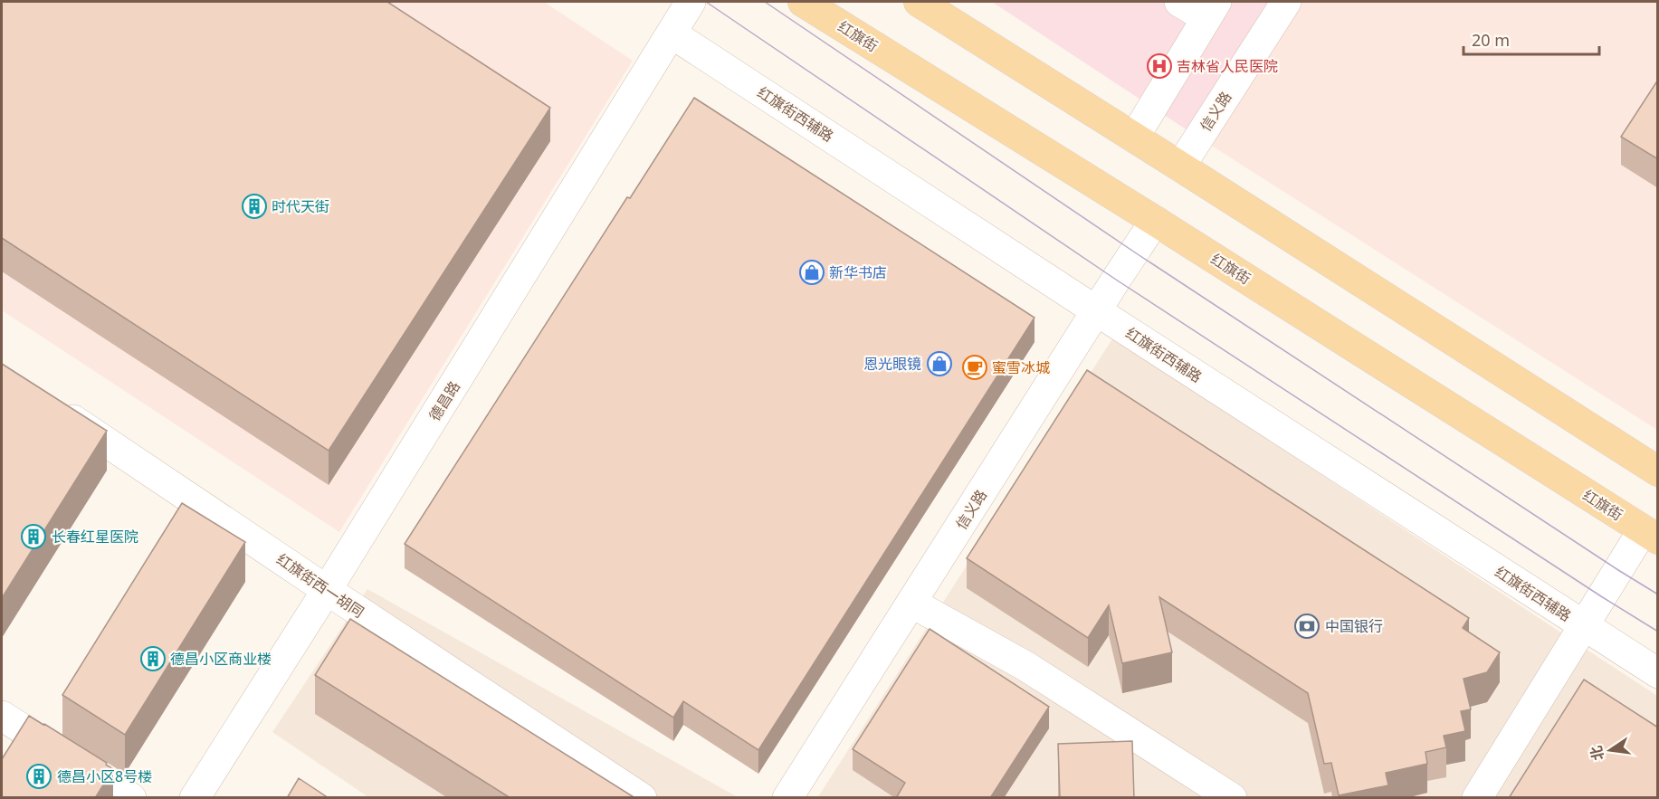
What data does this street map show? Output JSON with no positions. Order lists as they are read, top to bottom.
{
  "streets": {
    "main road": ["红旗街"],
    "street": [
      "信义路",
      "红旗街西辅路",
      "德昌路",
      "红旗街西一胡同"
    ]
  },
  "crossings": [
    ["红旗街", "信义路"],
    ["信义路", "红旗街西辅路"],
    ["红旗街西辅路", "德昌路"],
    ["德昌路", "红旗街西一胡同"]
  ],
  "places": {
    "hospital": ["吉林省人民医院"],
    "building": [
      "时代天街",
      "长春红星医院",
      "德昌小区商业楼",
      "德昌小区8号楼"
    ],
    "shop": ["新华书店", "恩光眼镜"],
    "cafe": ["蜜雪冰城"],
    "bank": ["中国银行"]
  },
  "scale_bar": "20 m",
  "north": "left"
}
